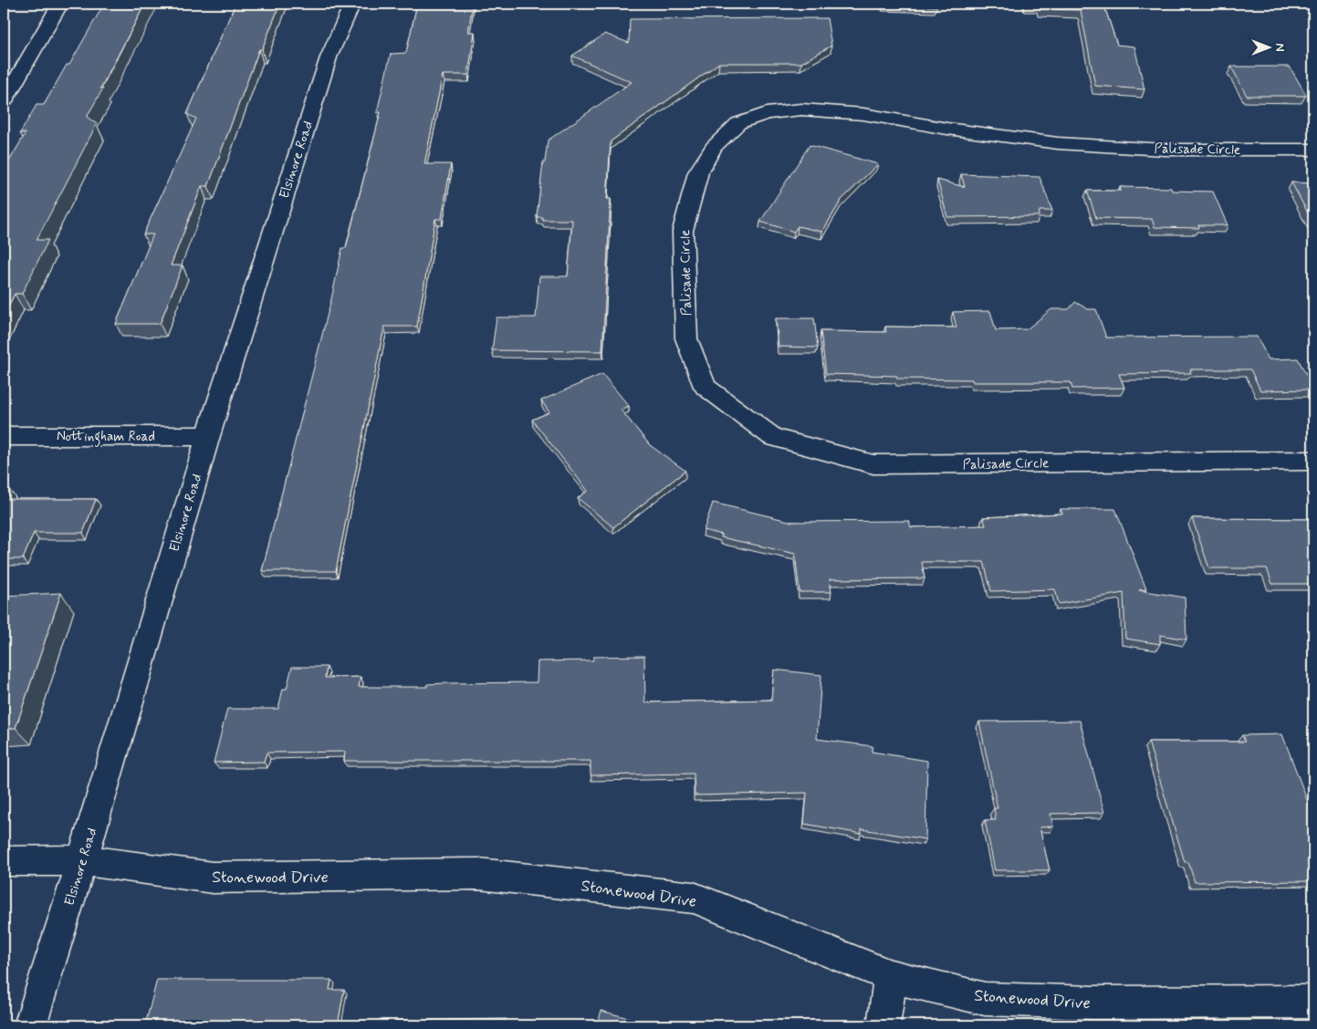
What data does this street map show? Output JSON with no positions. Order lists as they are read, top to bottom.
{
  "streets": {
    "street": [
      "Palisade Circle",
      "Elsinore Road",
      "Nottingham Road",
      "Stonewood Drive"
    ]
  },
  "crossings": [
    ["Elsinore Road", "Nottingham Road"],
    ["Elsinore Road", "Stonewood Drive"]
  ],
  "north": "right"
}
